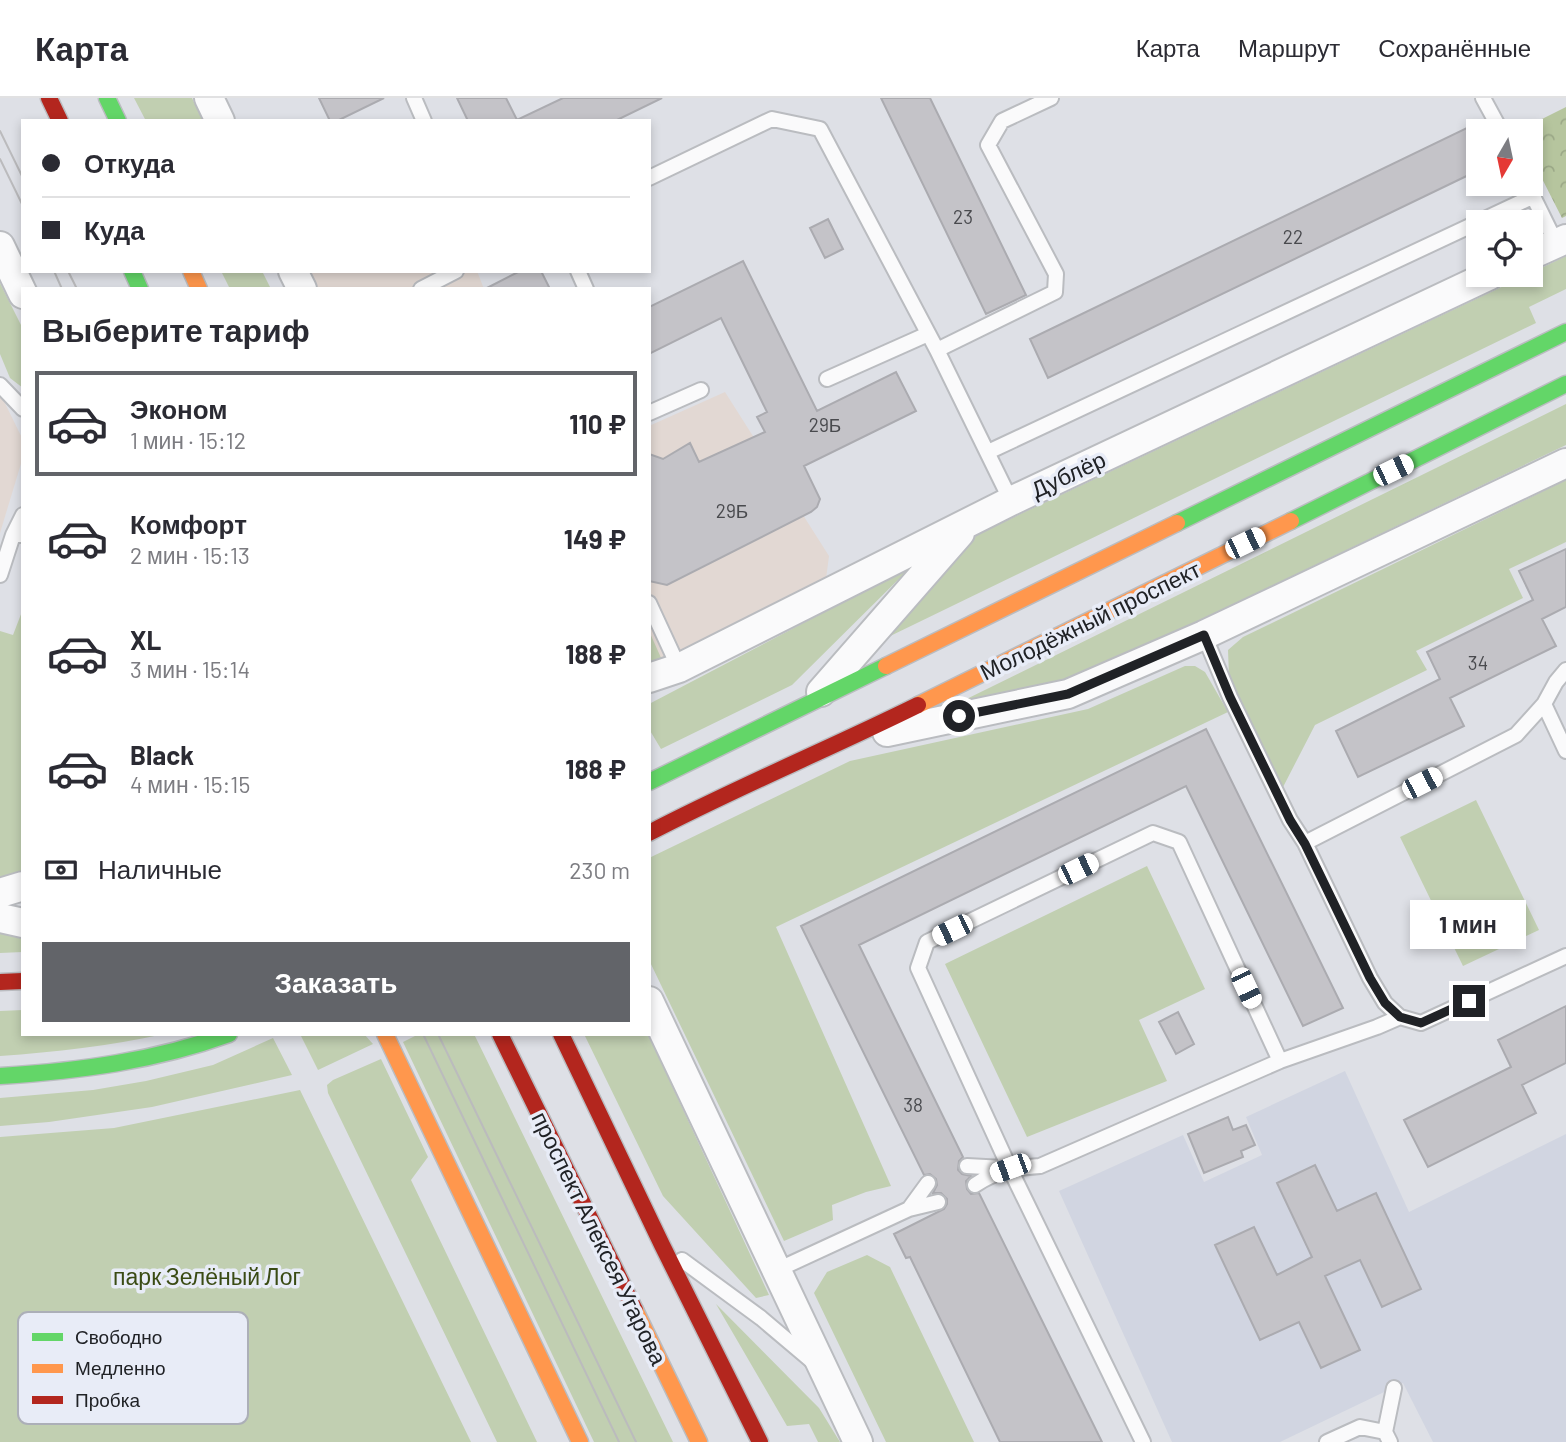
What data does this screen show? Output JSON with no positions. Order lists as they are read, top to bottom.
{
  "streets": {
    "main road": ["Молодёжный проспект", "проспект Алексея Угарова"],
    "street": ["Дублёр"]
  },
  "parks": ["парк Зелёный Лог"],
  "house_numbers": [
    "23",
    "22",
    "29Б",
    "29Б",
    "34",
    "38"
  ],
  "legend": ["Свободно", "Медленно", "Пробка"],
  "north": "bottom",
  "page": {
    "header": "Карта",
    "nav": ["Карта", "Маршрут", "Сохранённые"],
    "banner": ["Откуда", "Куда"],
    "heading": "Выберите тариф",
    "list": [
      {
        "name": "Эконом",
        "note": "1 мин · 15:12",
        "value": "110 ₽"
      },
      {
        "name": "Комфорт",
        "note": "2 мин · 15:13",
        "value": "149 ₽"
      },
      {
        "name": "XL",
        "note": "3 мин · 15:14",
        "value": "188 ₽"
      },
      {
        "name": "Black",
        "note": "4 мин · 15:15",
        "value": "188 ₽"
      }
    ],
    "pay": ["Наличные", "230 m"],
    "bubble": "1 мин",
    "buttons": "Заказать"
  }
}
